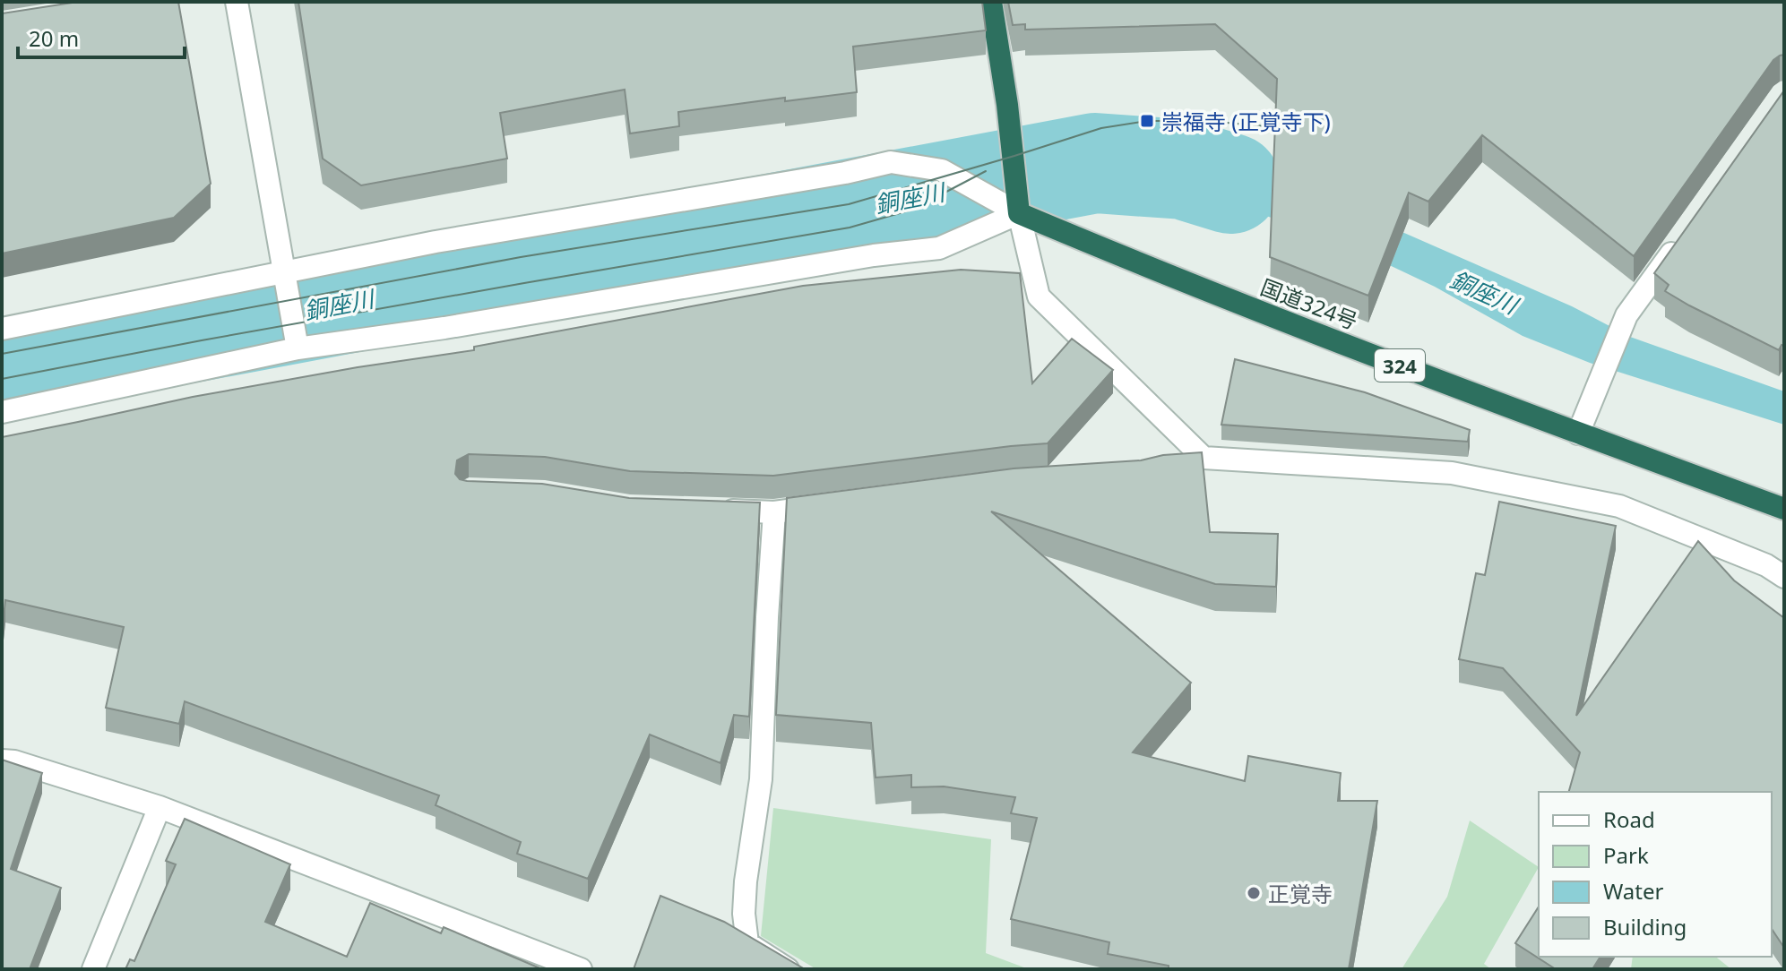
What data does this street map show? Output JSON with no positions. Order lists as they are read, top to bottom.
{
  "streets": {
    "highway": ["国道324号", "324"]
  },
  "water": ["銅座川"],
  "places": {
    "transit": ["崇福寺 (正覚寺下)"],
    "other": ["正覚寺"]
  },
  "legend": [
    "Road",
    "Park",
    "Water",
    "Building"
  ],
  "scale_bar": "20 m"
}
